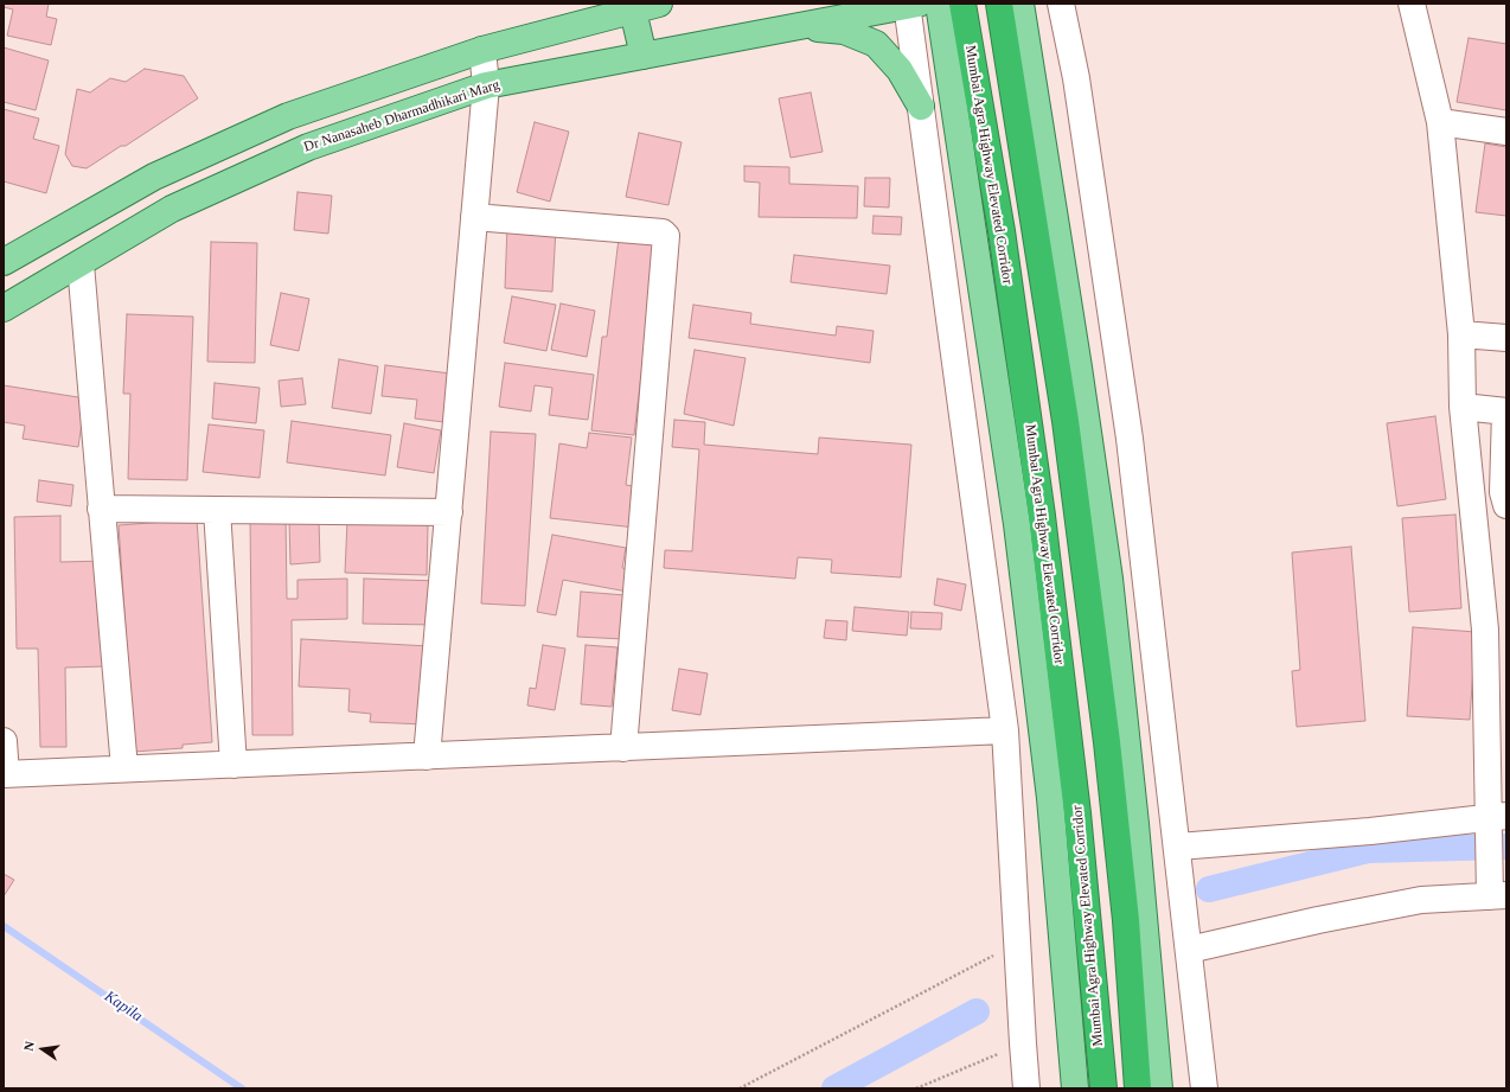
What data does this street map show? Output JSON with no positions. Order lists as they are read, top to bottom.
{
  "streets": {
    "highway": ["Mumbai Agra Highway Elevated Corridor"],
    "main road": ["Dr Nanasaheb Dharmadhikari Marg"]
  },
  "water": ["Kapila"],
  "north": "left"
}
